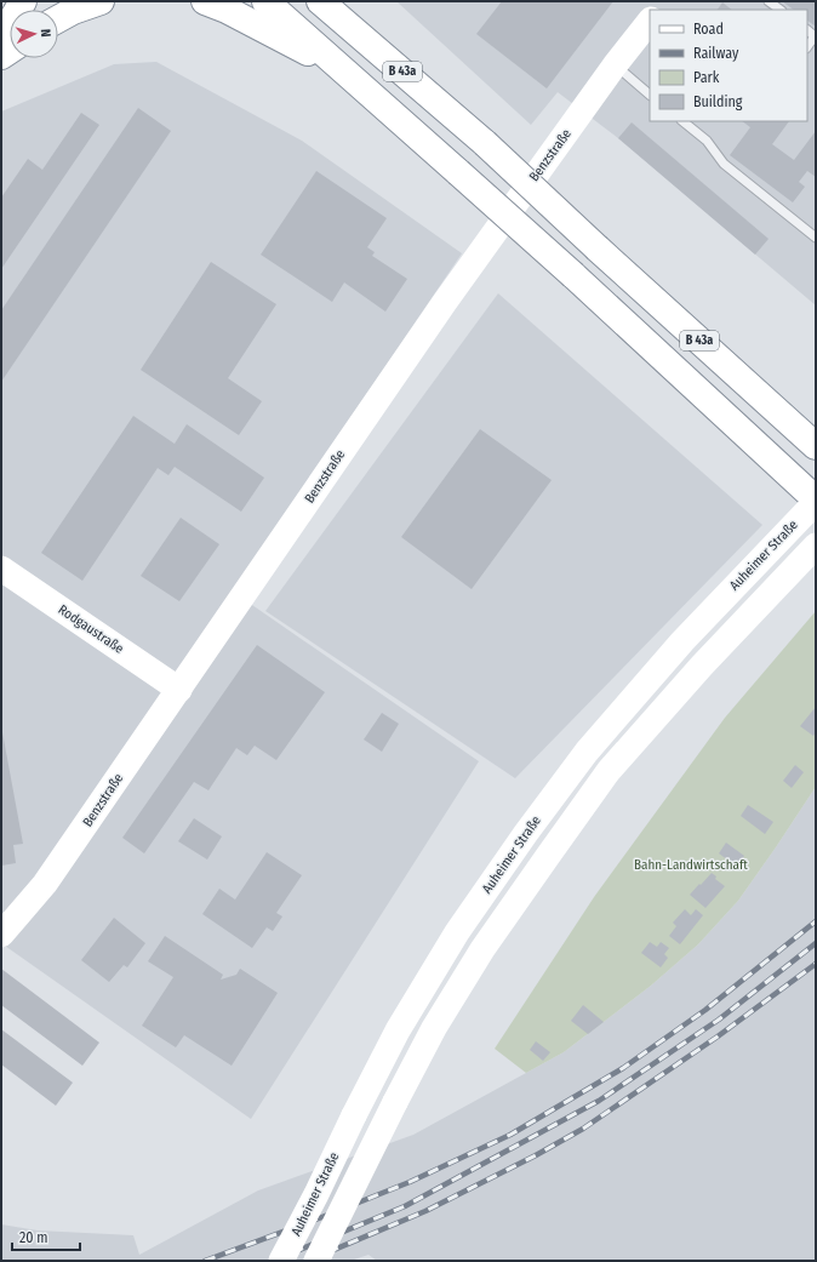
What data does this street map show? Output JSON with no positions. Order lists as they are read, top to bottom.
{
  "streets": {
    "highway": ["B 43a"],
    "main road": ["Benzstraße", "Auheimer Straße", "Rodgaustraße"]
  },
  "crossings": [
    ["B 43a", "Auheimer Straße"],
    ["Benzstraße", "Rodgaustraße"]
  ],
  "parks": ["Bahn-Landwirtschaft"],
  "legend": [
    "Road",
    "Railway",
    "Park",
    "Building"
  ],
  "scale_bar": "20 m",
  "north": "right"
}
